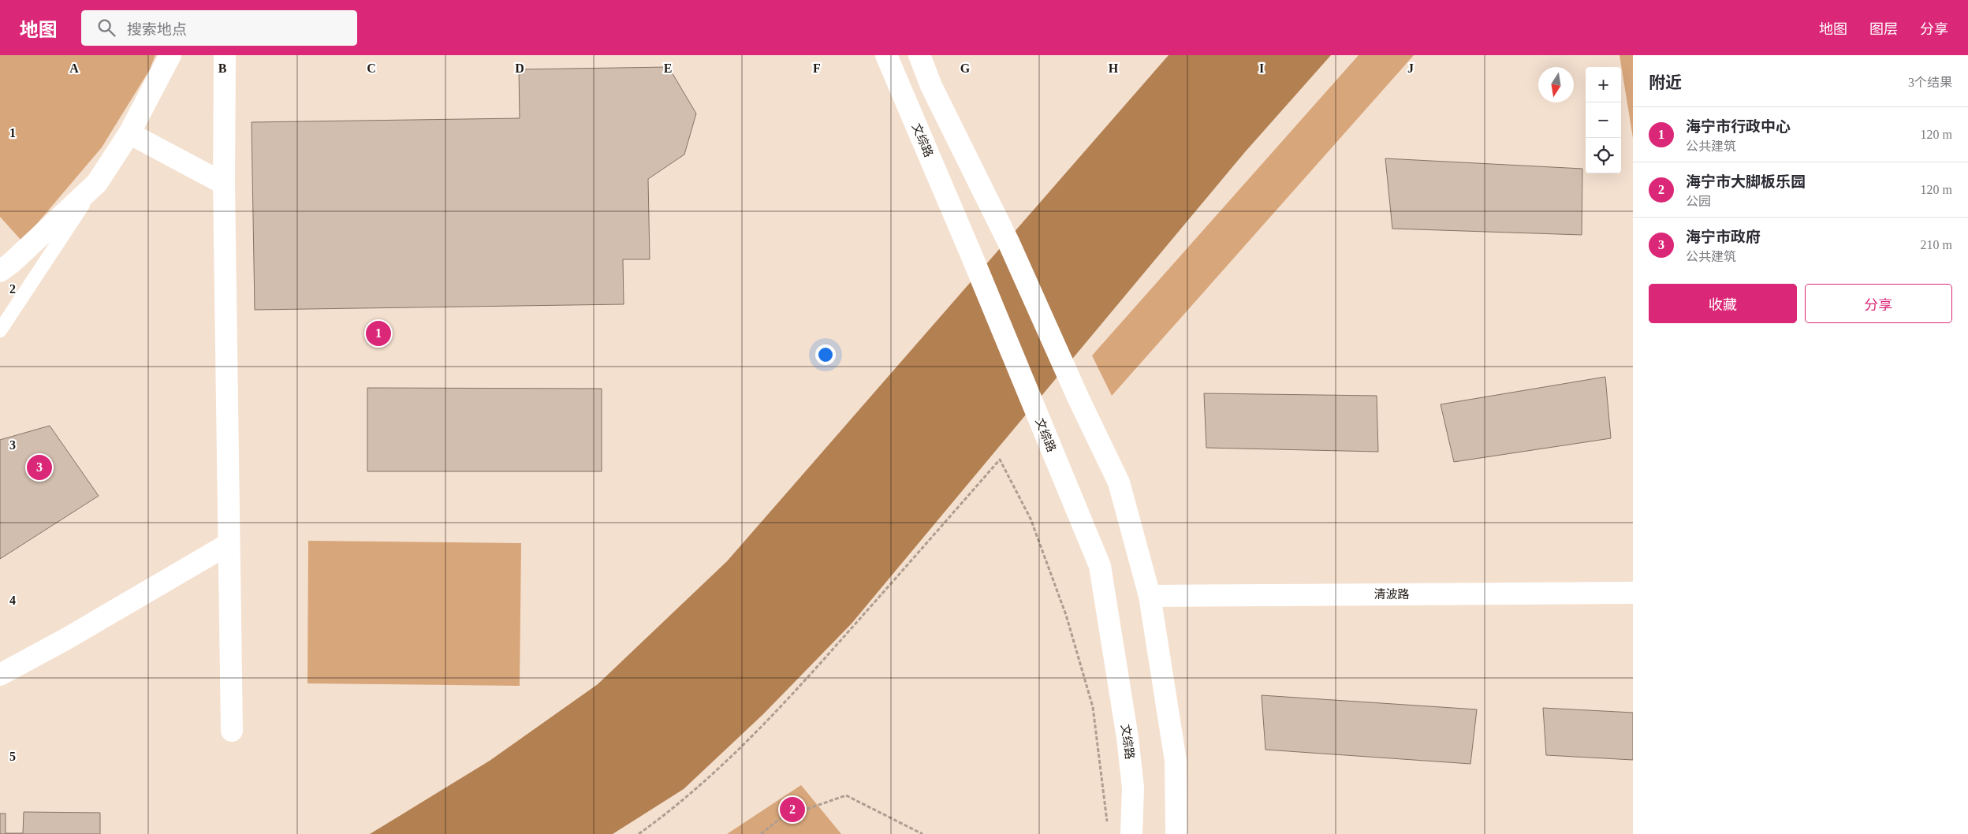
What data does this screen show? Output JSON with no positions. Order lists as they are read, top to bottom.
{
  "streets": {
    "street": ["文综路", "清波路"]
  },
  "north": "bottom",
  "page": {
    "header": "地图",
    "search": "搜索地点",
    "nav": ["地图", "图层", "分享"],
    "heading": ["附近", "3个结果"],
    "map_buttons": ["+", "−"],
    "list": [
      {
        "mark": "1",
        "name": "海宁市行政中心",
        "note": "公共建筑",
        "value": "120 m"
      },
      {
        "mark": "2",
        "name": "海宁市大脚板乐园",
        "note": "公园",
        "value": "120 m"
      },
      {
        "mark": "3",
        "name": "海宁市政府",
        "note": "公共建筑",
        "value": "210 m"
      }
    ],
    "buttons": ["收藏", "分享"],
    "pins": ["1", "3", "2"]
  },
  "grid": {
    "columns": [
      "A",
      "B",
      "C",
      "D",
      "E",
      "F",
      "G",
      "H",
      "I",
      "J"
    ],
    "rows": [
      "1",
      "2",
      "3",
      "4",
      "5"
    ]
  }
}
